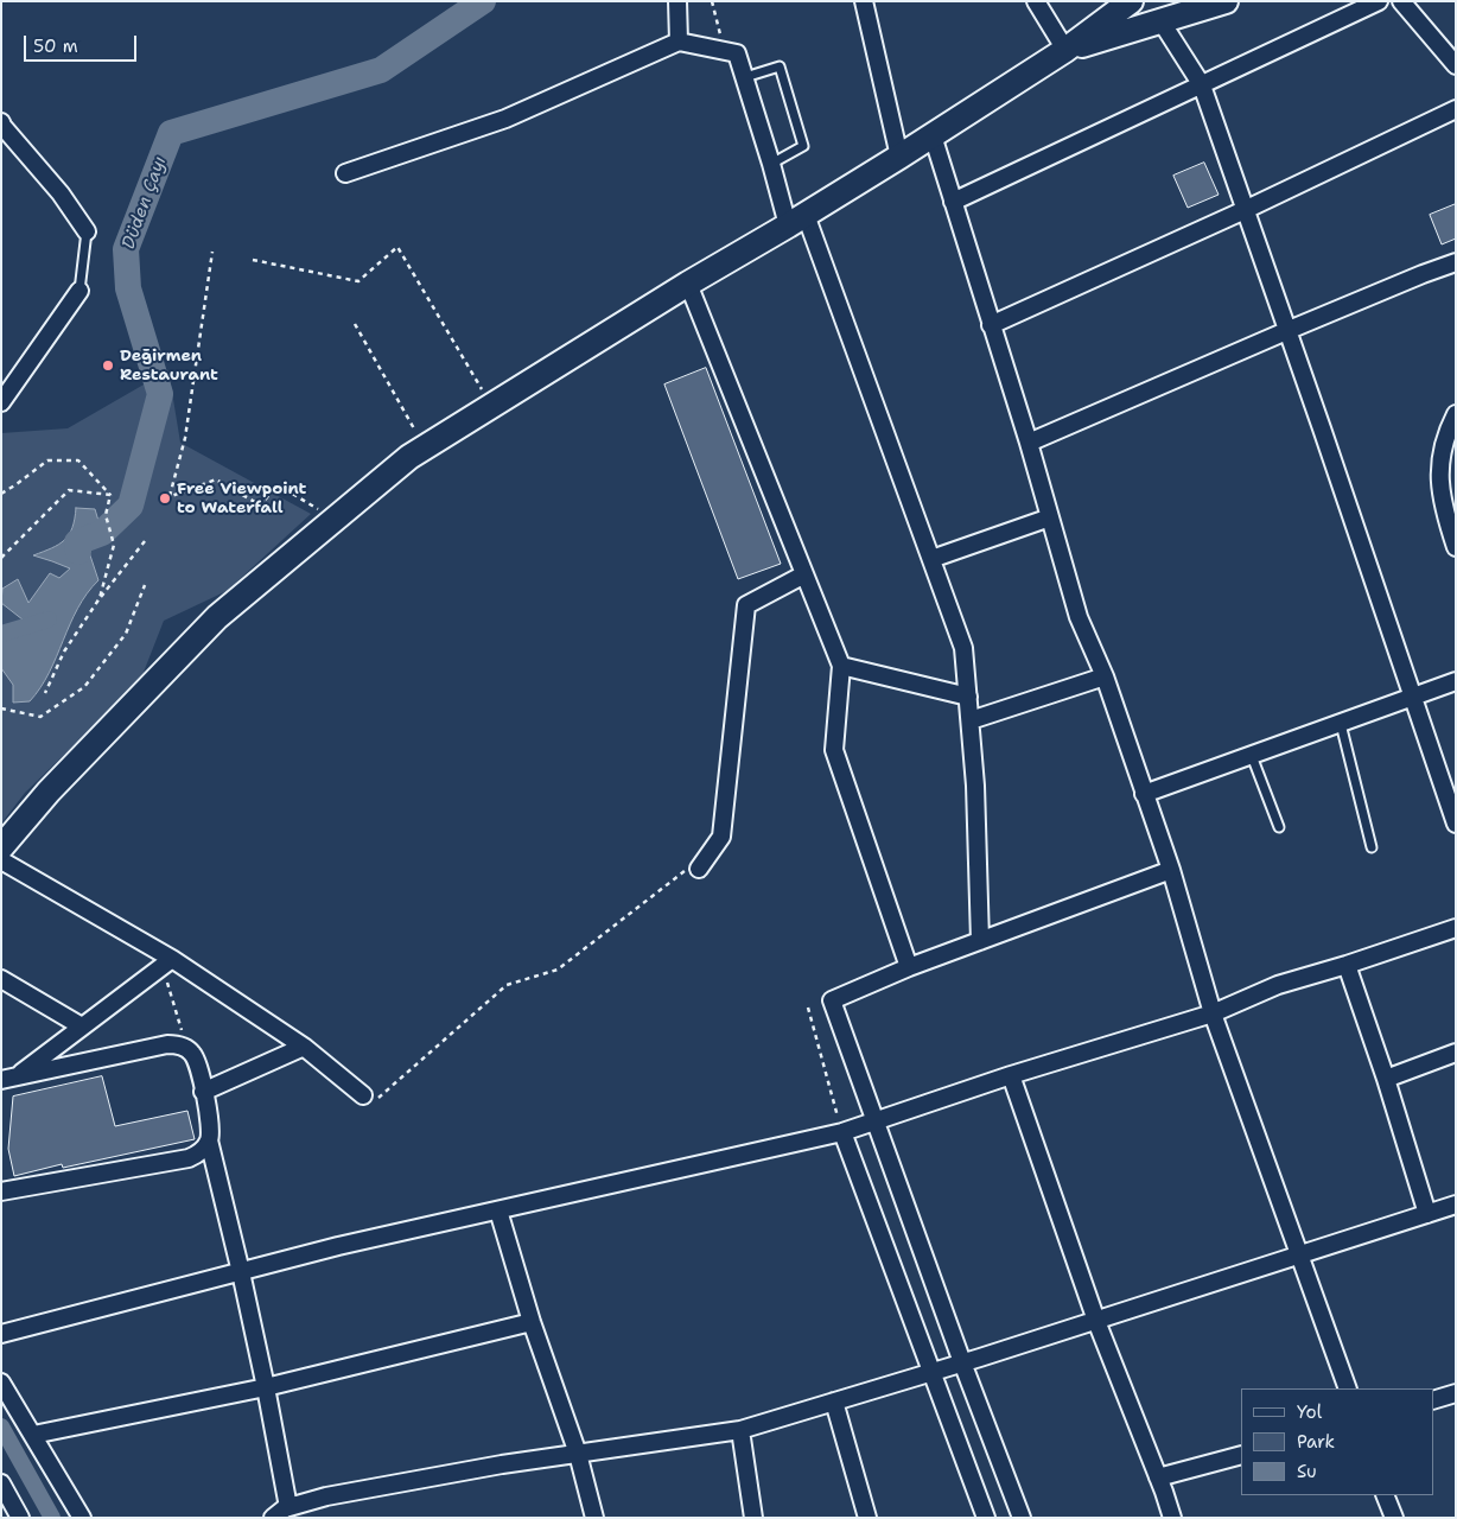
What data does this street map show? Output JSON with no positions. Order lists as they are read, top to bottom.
{
  "water": ["Düden Çayı"],
  "places": ["Değirmen Restaurant", "Free Viewpoint to Waterfall"],
  "legend": ["Yol", "Park", "Su"],
  "scale_bar": "50 m"
}
